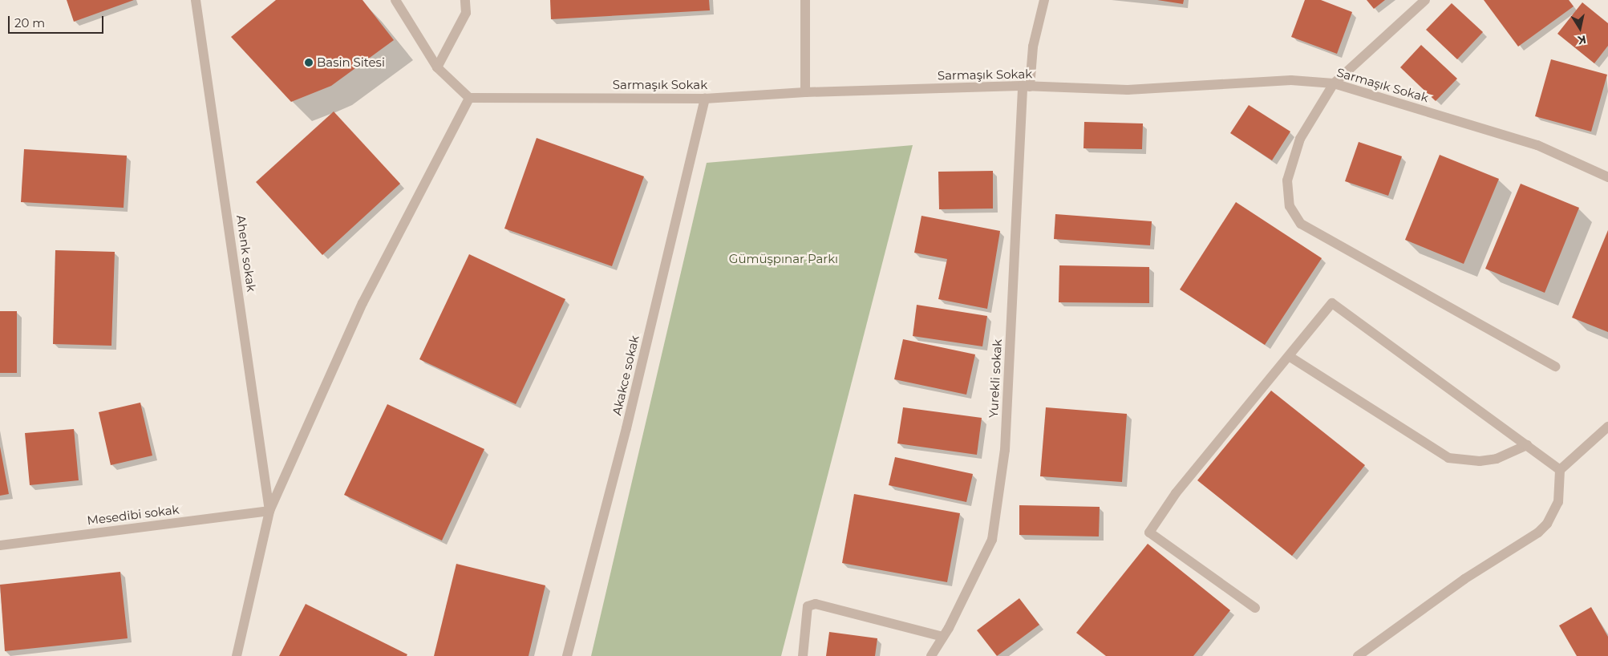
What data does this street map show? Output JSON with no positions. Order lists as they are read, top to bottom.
{
  "streets": {
    "street": [
      "Sarmaşık Sokak",
      "Ahenk sokak",
      "Akakce sokak",
      "Yurekli sokak",
      "Mesedibi sokak"
    ]
  },
  "crossings": [
    ["Sarmaşık Sokak", "Akakce sokak"],
    ["Sarmaşık Sokak", "Yurekli sokak"],
    ["Ahenk sokak", "Mesedibi sokak"]
  ],
  "parks": ["Gümüşpınar Parkı"],
  "places": ["Basin Sitesi"],
  "scale_bar": "20 m",
  "north": "bottom"
}
